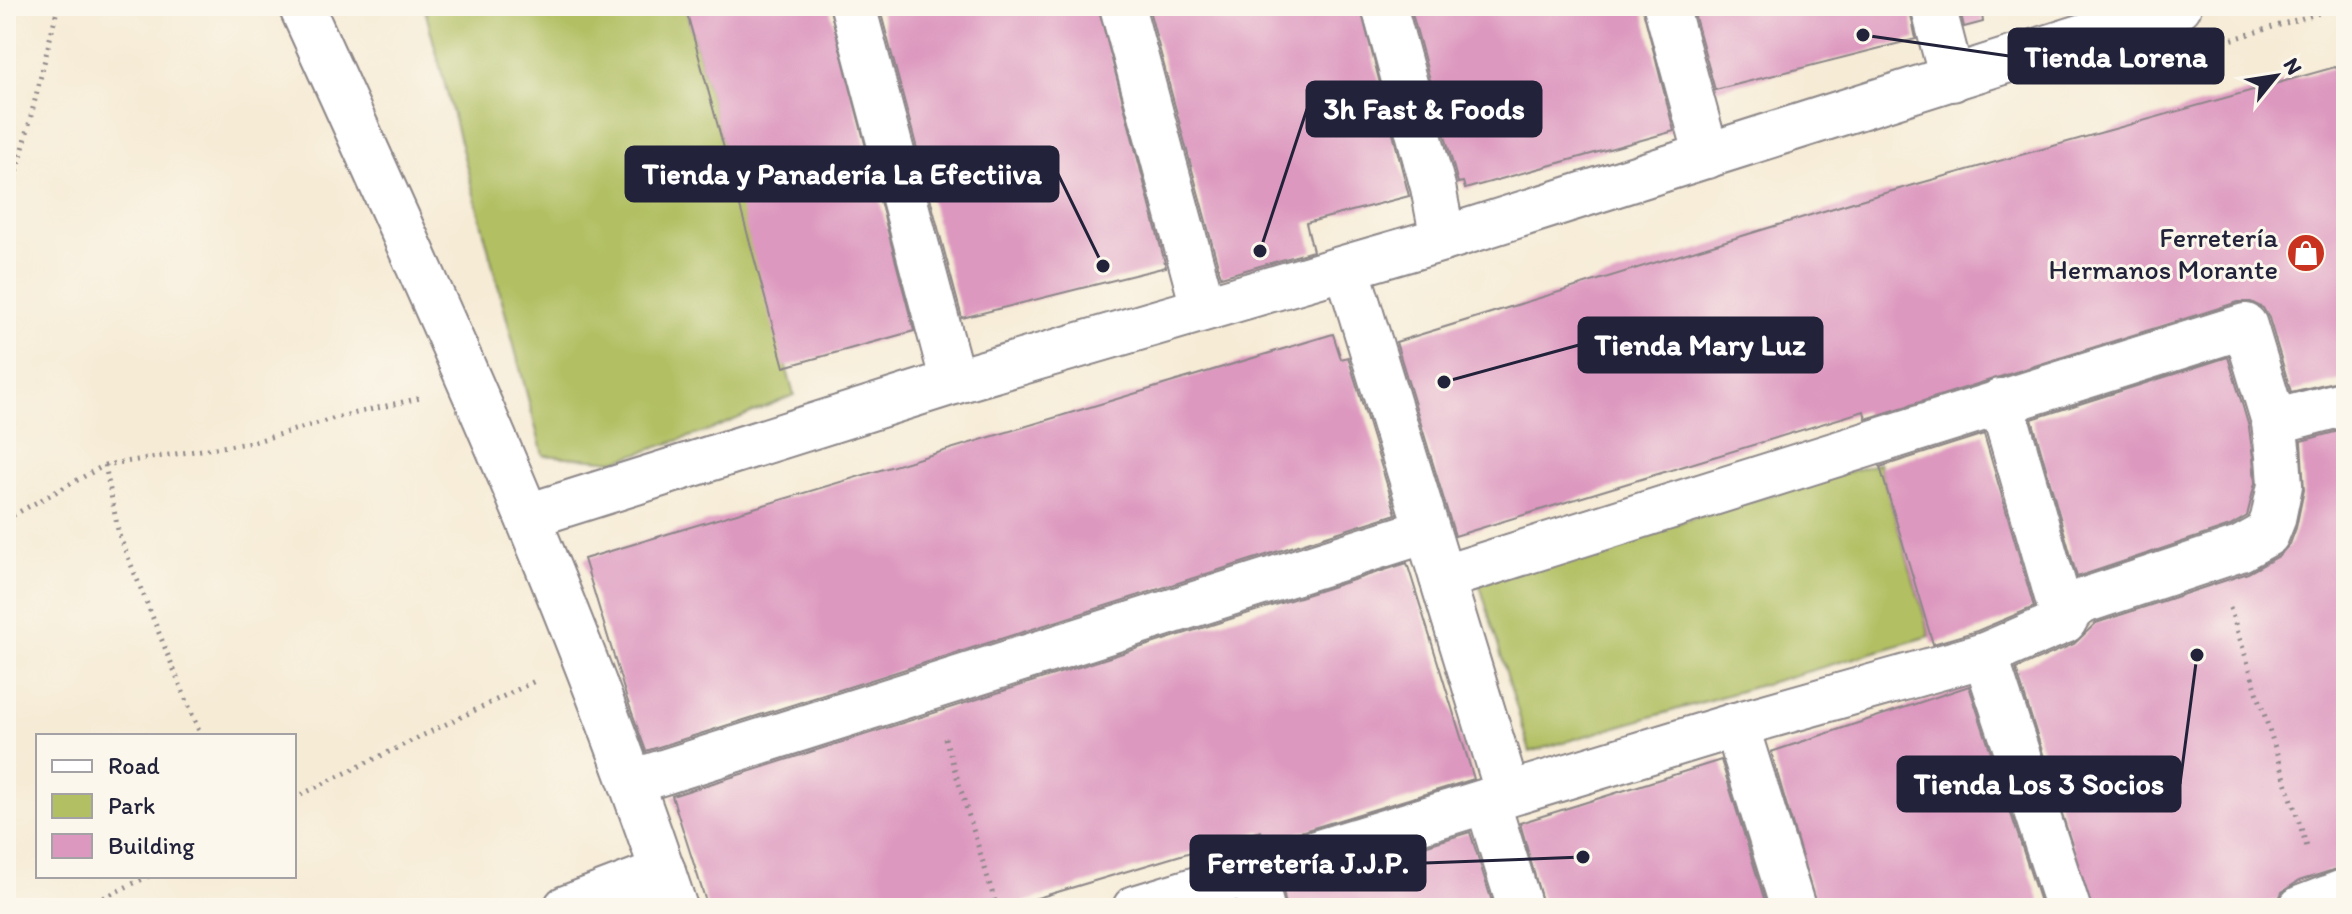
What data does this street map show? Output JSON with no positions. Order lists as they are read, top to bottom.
{
  "places": {
    "other": [
      "Tienda Lorena",
      "3h Fast & Foods",
      "Tienda y Panadería La Efectiiva",
      "Tienda Mary Luz",
      "Tienda Los 3 Socios",
      "Ferretería J.J.P."
    ],
    "shop": ["Ferretería Hermanos Morante"]
  },
  "legend": ["Road", "Park", "Building"],
  "north": "top right"
}
